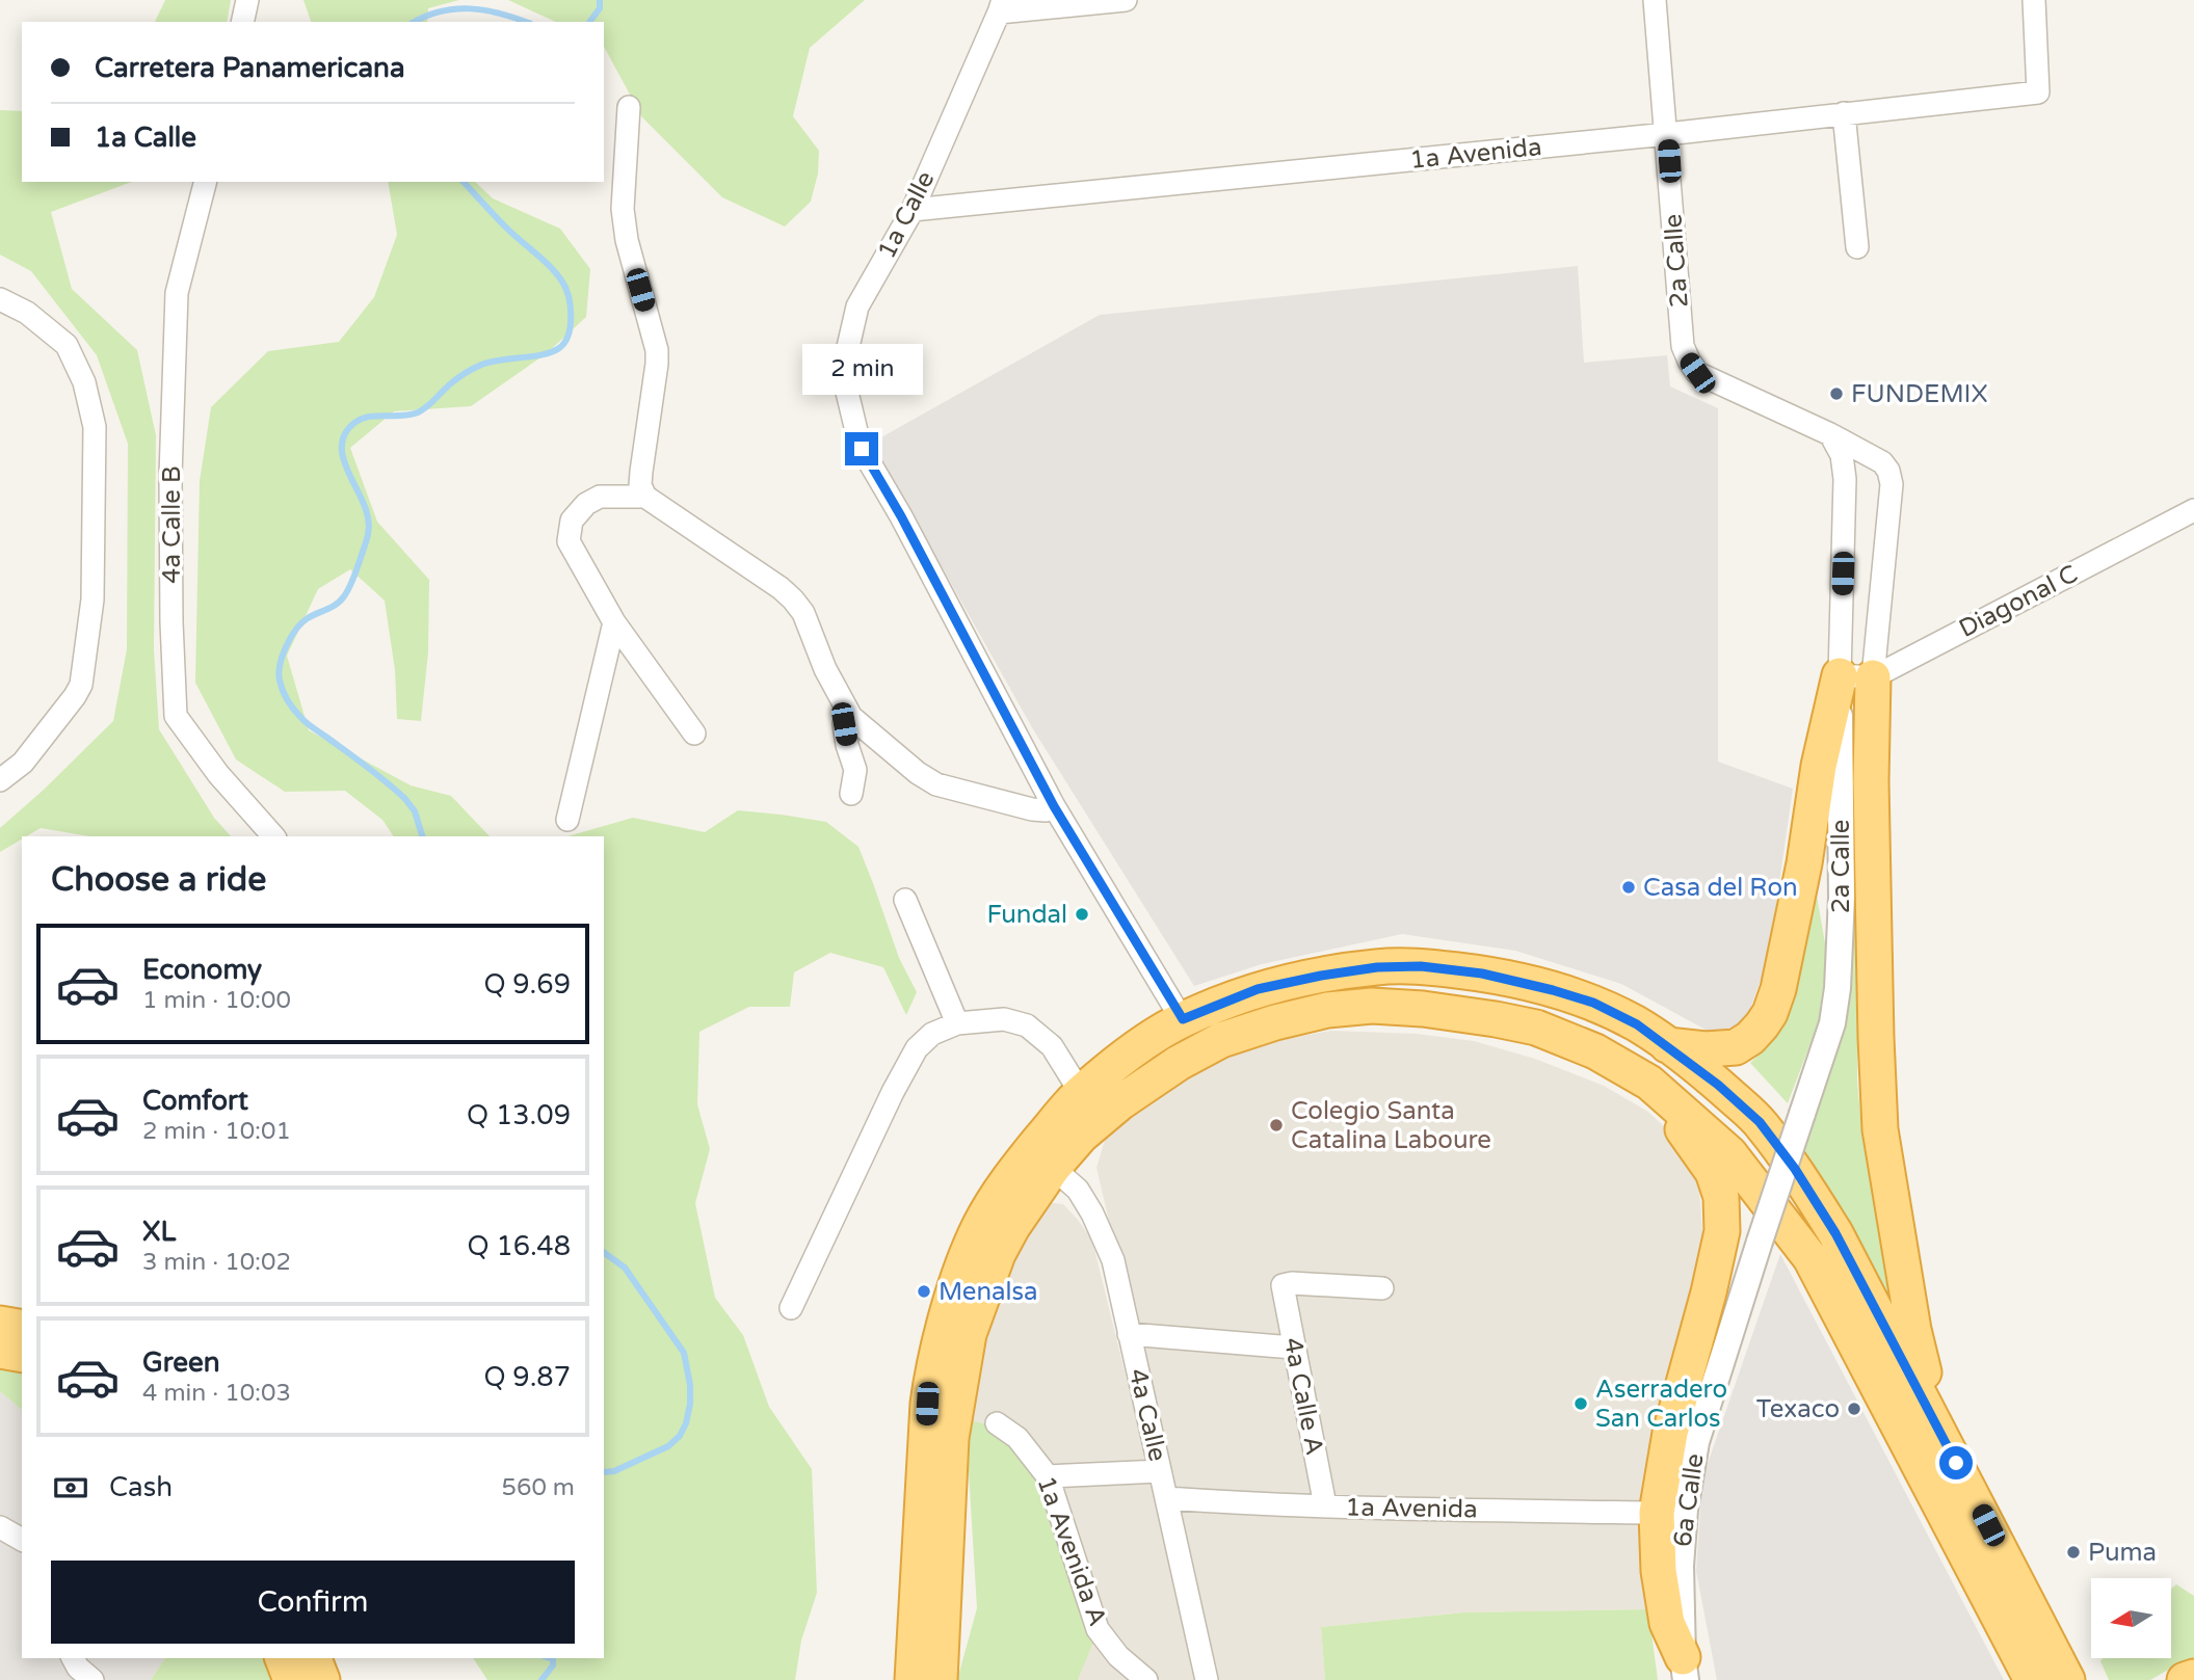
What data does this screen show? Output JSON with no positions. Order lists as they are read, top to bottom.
{
  "streets": {
    "street": [
      "1a Avenida",
      "1a Calle",
      "2a Calle",
      "4a Calle B",
      "Diagonal C",
      "4a Calle A",
      "4a Calle",
      "6a Calle",
      "1a Avenida A"
    ]
  },
  "crossings": [
    ["1a Avenida", "1a Calle"],
    ["1a Avenida", "2a Calle"],
    ["1a Avenida", "4a Calle A"],
    ["1a Avenida", "4a Calle"],
    ["2a Calle", "Diagonal C"],
    ["2a Calle", "6a Calle"]
  ],
  "places": [
    "FUNDEMIX",
    "Casa del Ron",
    "Fundal",
    "Colegio Santa Catalina Laboure",
    "Menalsa",
    "Aserradero San Carlos",
    "Texaco",
    "Puma"
  ],
  "north": "left",
  "page": {
    "banner": ["Carretera Panamericana", "1a Calle"],
    "bubble": "2 min",
    "heading": "Choose a ride",
    "list": [
      {
        "name": "Economy",
        "note": "1 min · 10:00",
        "value": "Q 9.69"
      },
      {
        "name": "Comfort",
        "note": "2 min · 10:01",
        "value": "Q 13.09"
      },
      {
        "name": "XL",
        "note": "3 min · 10:02",
        "value": "Q 16.48"
      },
      {
        "name": "Green",
        "note": "4 min · 10:03",
        "value": "Q 9.87"
      }
    ],
    "pay": ["Cash", "560 m"],
    "buttons": "Confirm"
  }
}
